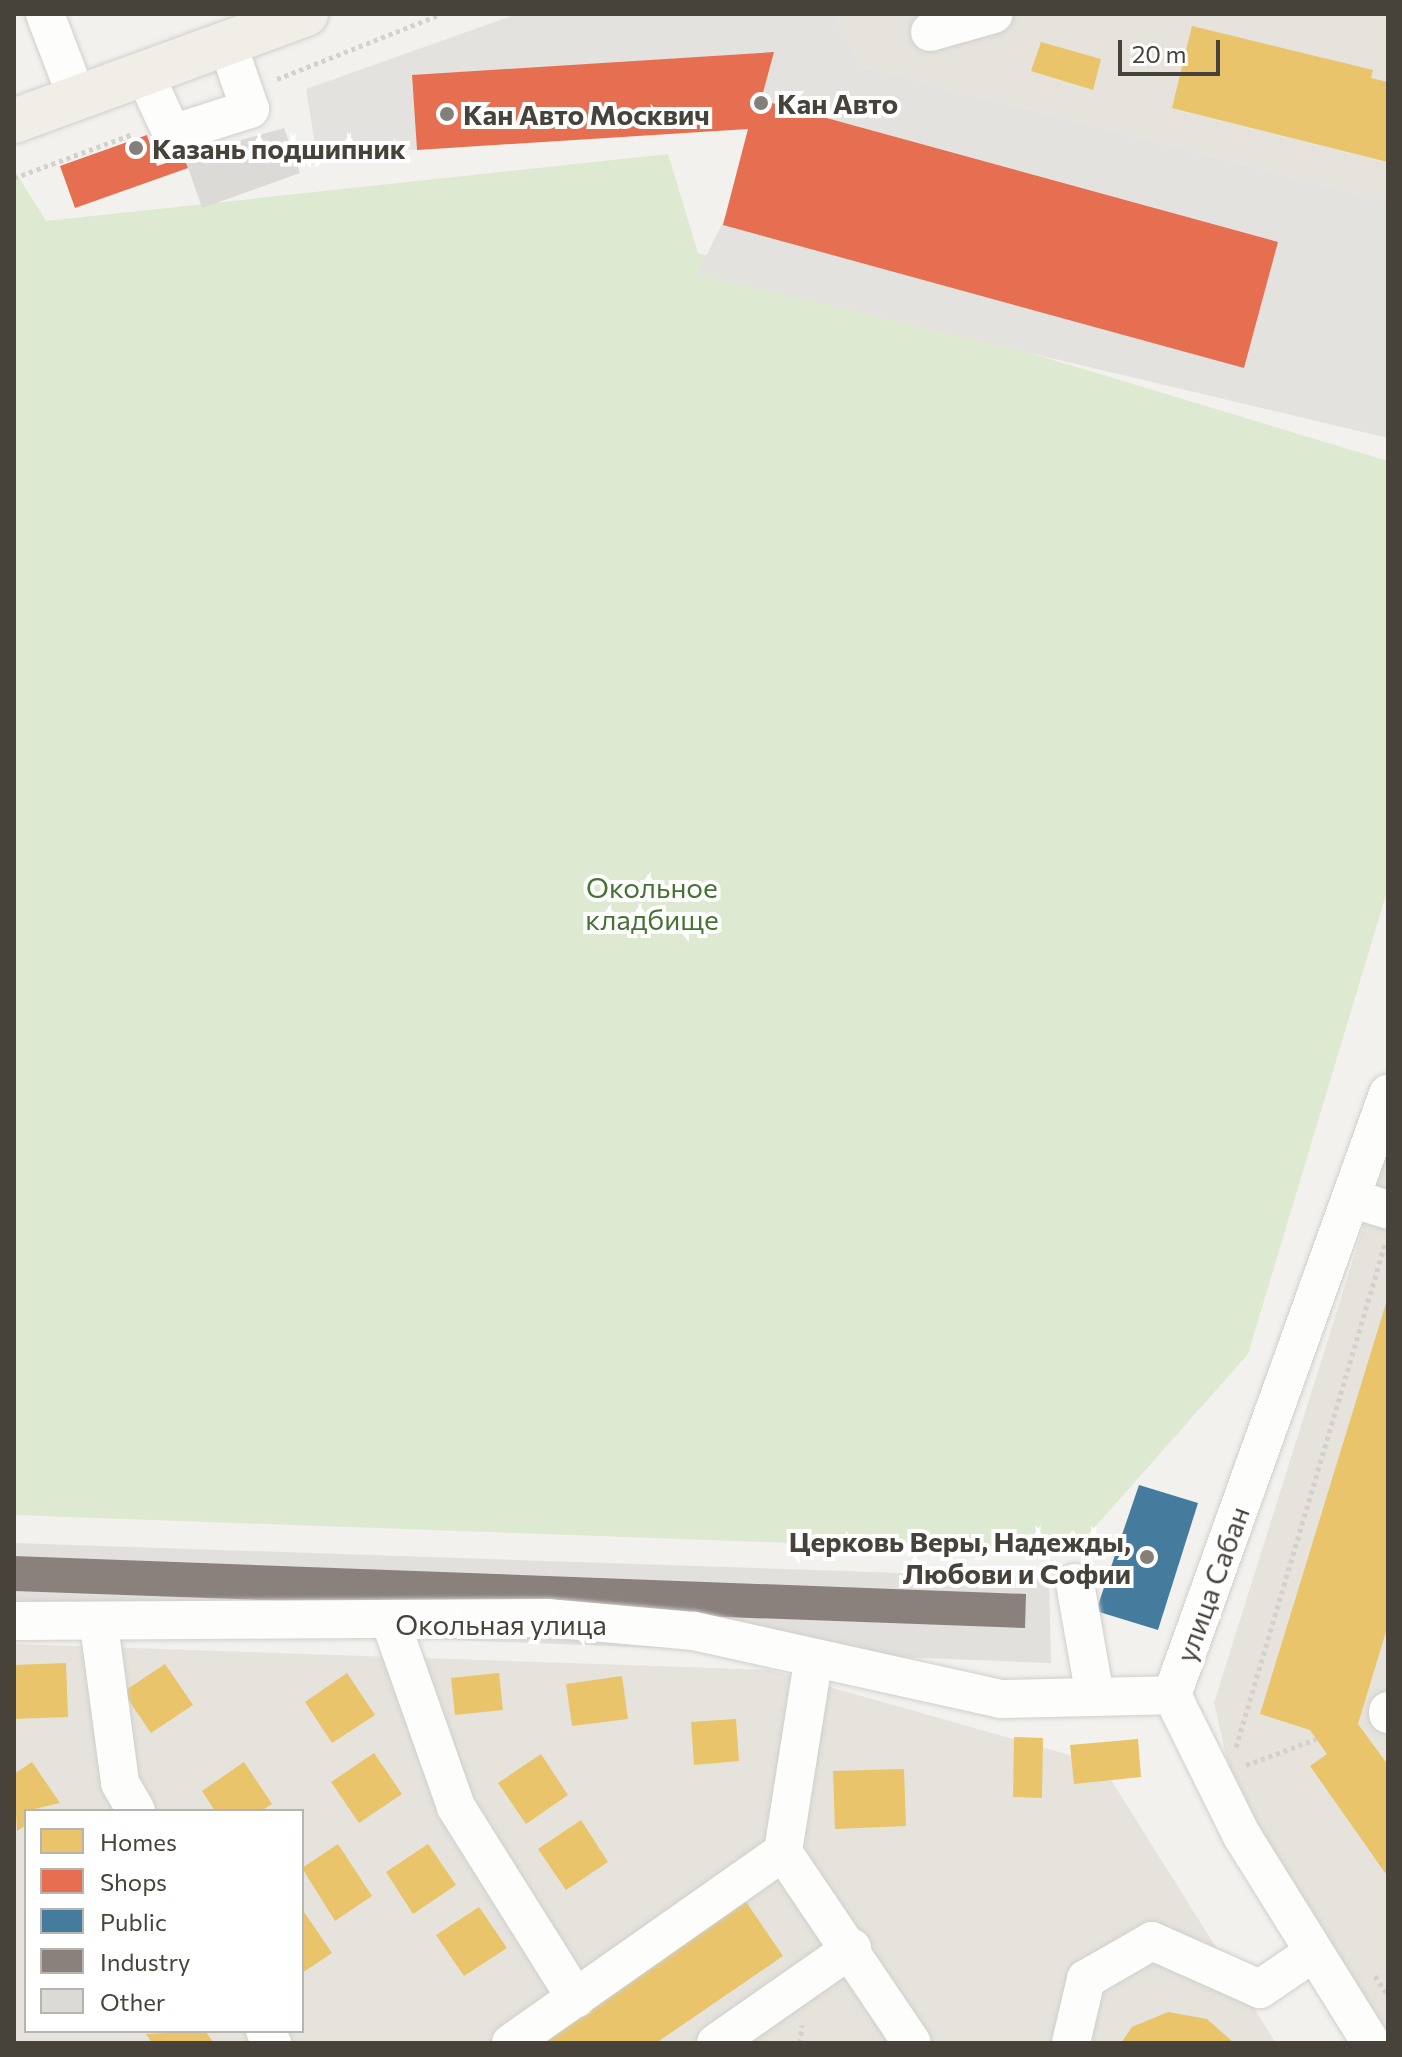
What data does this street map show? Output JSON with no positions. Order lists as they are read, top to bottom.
{
  "streets": {
    "street": ["улица Сабан", "Окольная улица"]
  },
  "crossings": [
    ["улица Сабан", "Окольная улица"]
  ],
  "parks": ["Окольное кладбище"],
  "places": [
    "Кан Авто",
    "Кан Авто Москвич",
    "Казань подшипник",
    "Церковь Веры, Надежды, Любови и Софии"
  ],
  "legend": [
    "Homes",
    "Shops",
    "Public",
    "Industry",
    "Other"
  ],
  "scale_bar": "20 m"
}
